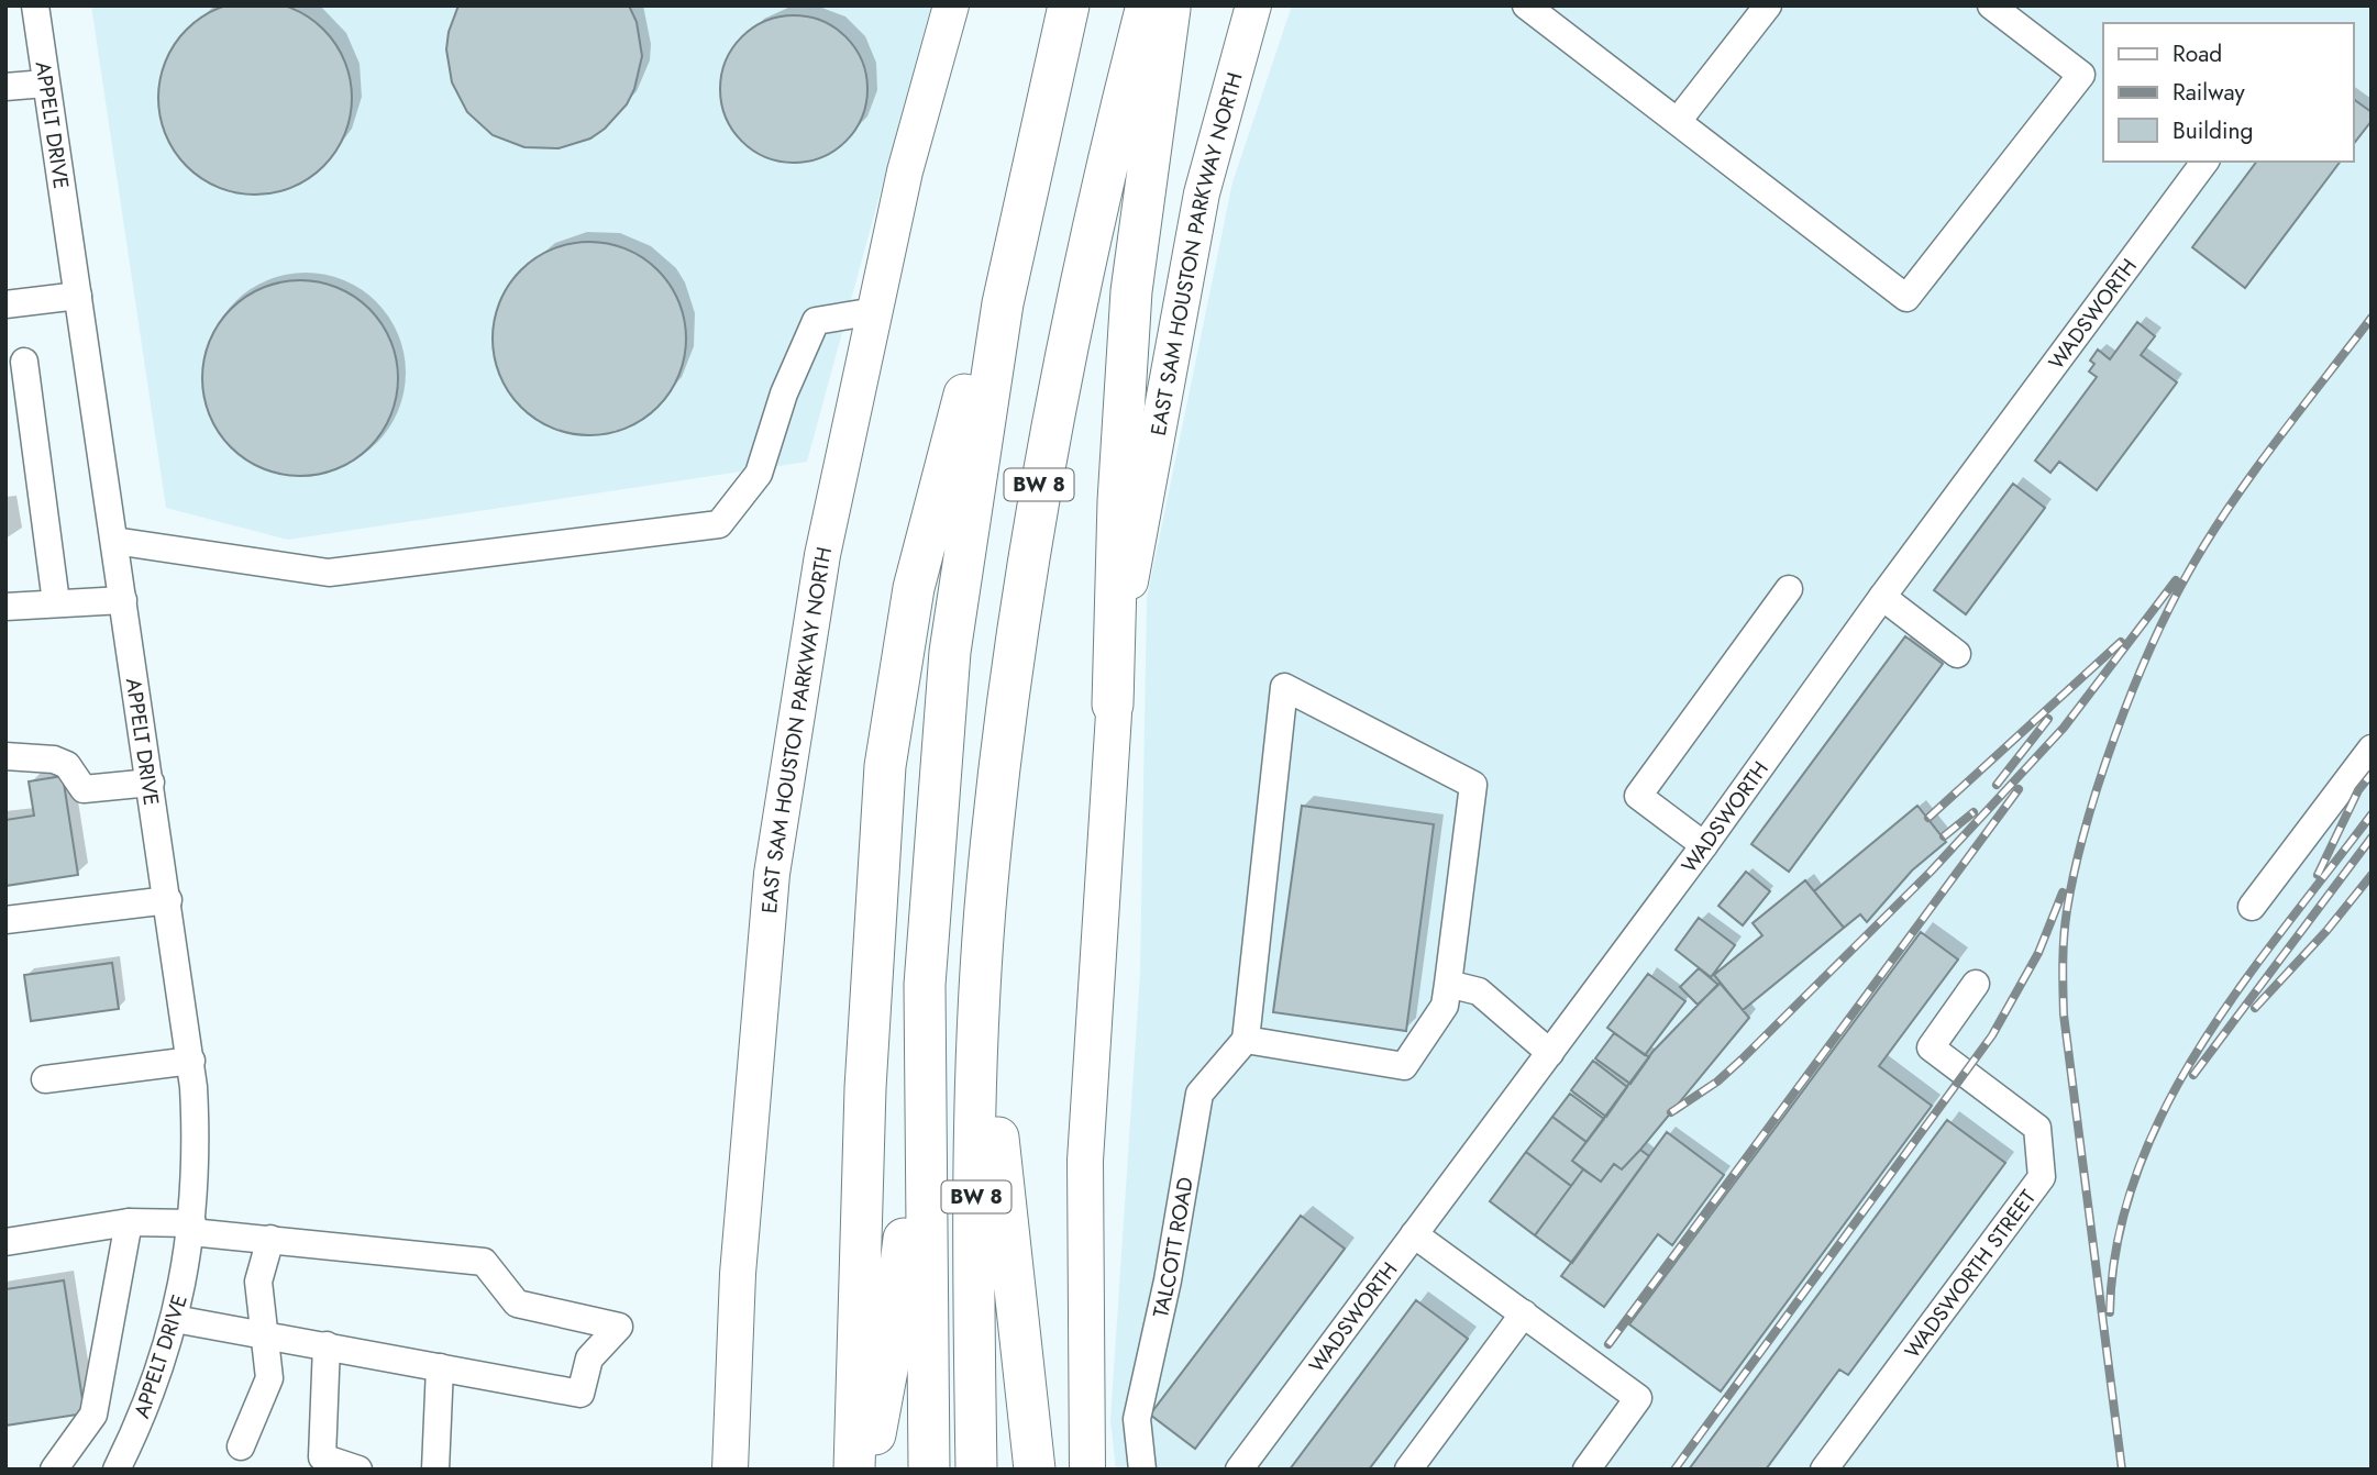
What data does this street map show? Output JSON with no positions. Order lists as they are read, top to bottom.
{
  "streets": {
    "highway": ["BW 8"],
    "main road": ["EAST SAM HOUSTON PARKWAY NORTH"],
    "street": [
      "APPELT DRIVE",
      "WADSWORTH",
      "TALCOTT ROAD",
      "WADSWORTH STREET"
    ]
  },
  "legend": ["Road", "Railway", "Building"]
}
